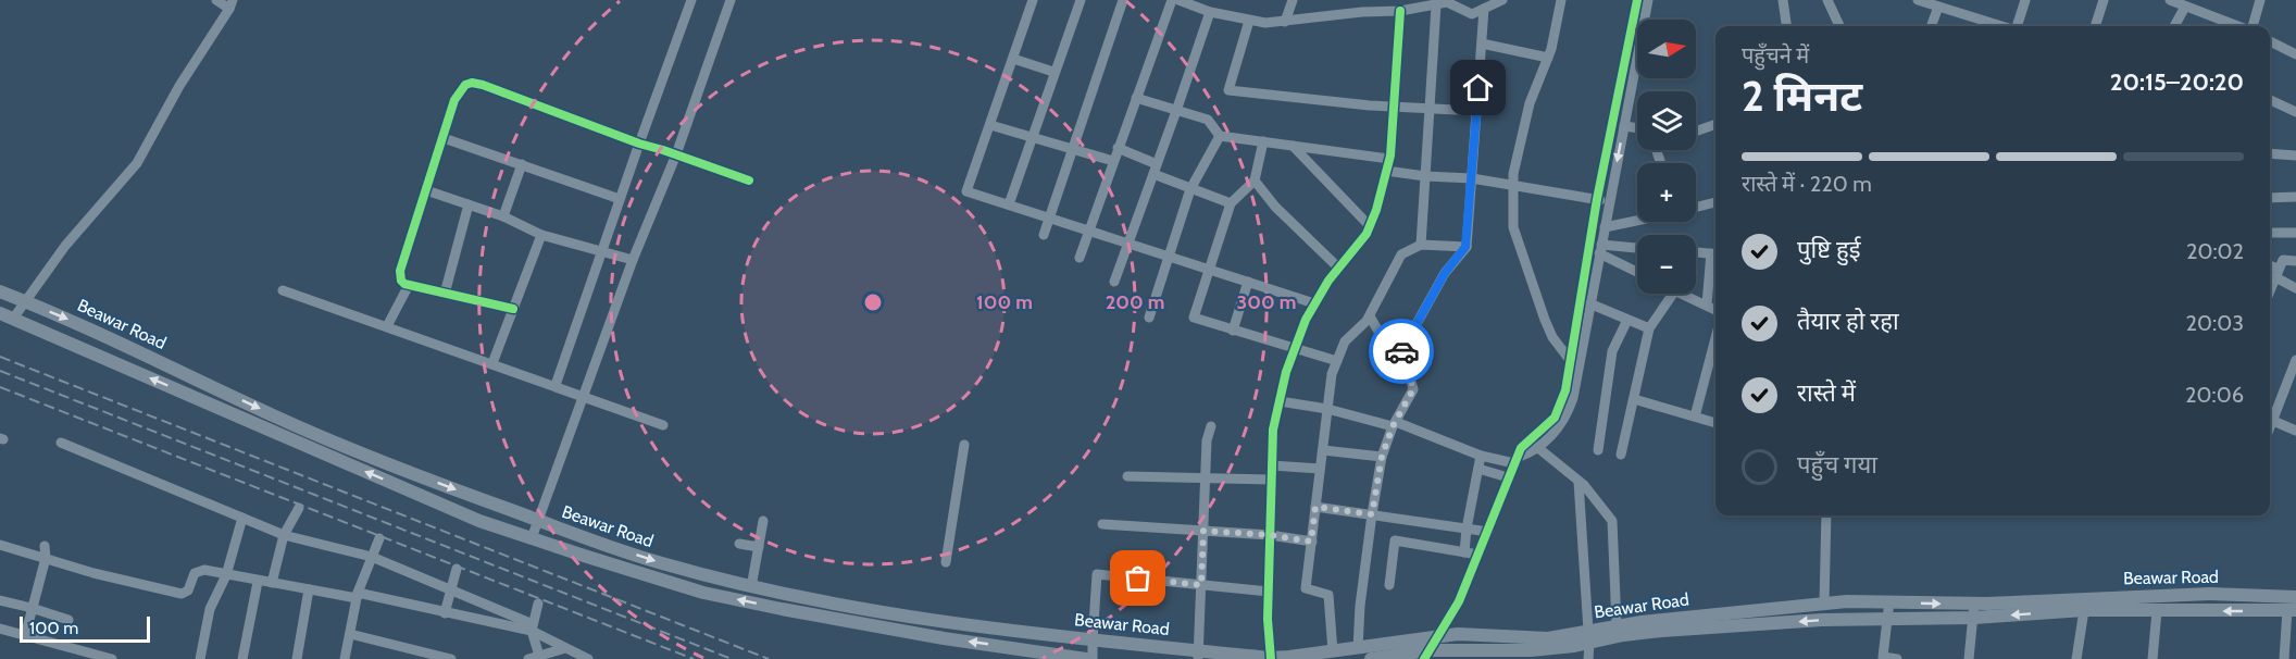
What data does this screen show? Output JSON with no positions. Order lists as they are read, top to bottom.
{
  "streets": {
    "main road": ["Beawar Road"]
  },
  "scale_bar": "100 m",
  "north": "right",
  "page": {
    "map_buttons": ["+", "−"],
    "heading": ["2 मिनट", "पहुँचने में", "20:15–20:20"],
    "bar": "रास्ते में · 220 m",
    "list": [
      ["पुष्टि हुई", "20:02"],
      ["तैयार हो रहा", "20:03"],
      ["रास्ते में", "20:06"],
      "पहुँच गया"
    ],
    "scale": "100 m"
  },
  "rings": ["100 m", "200 m", "300 m"]
}
